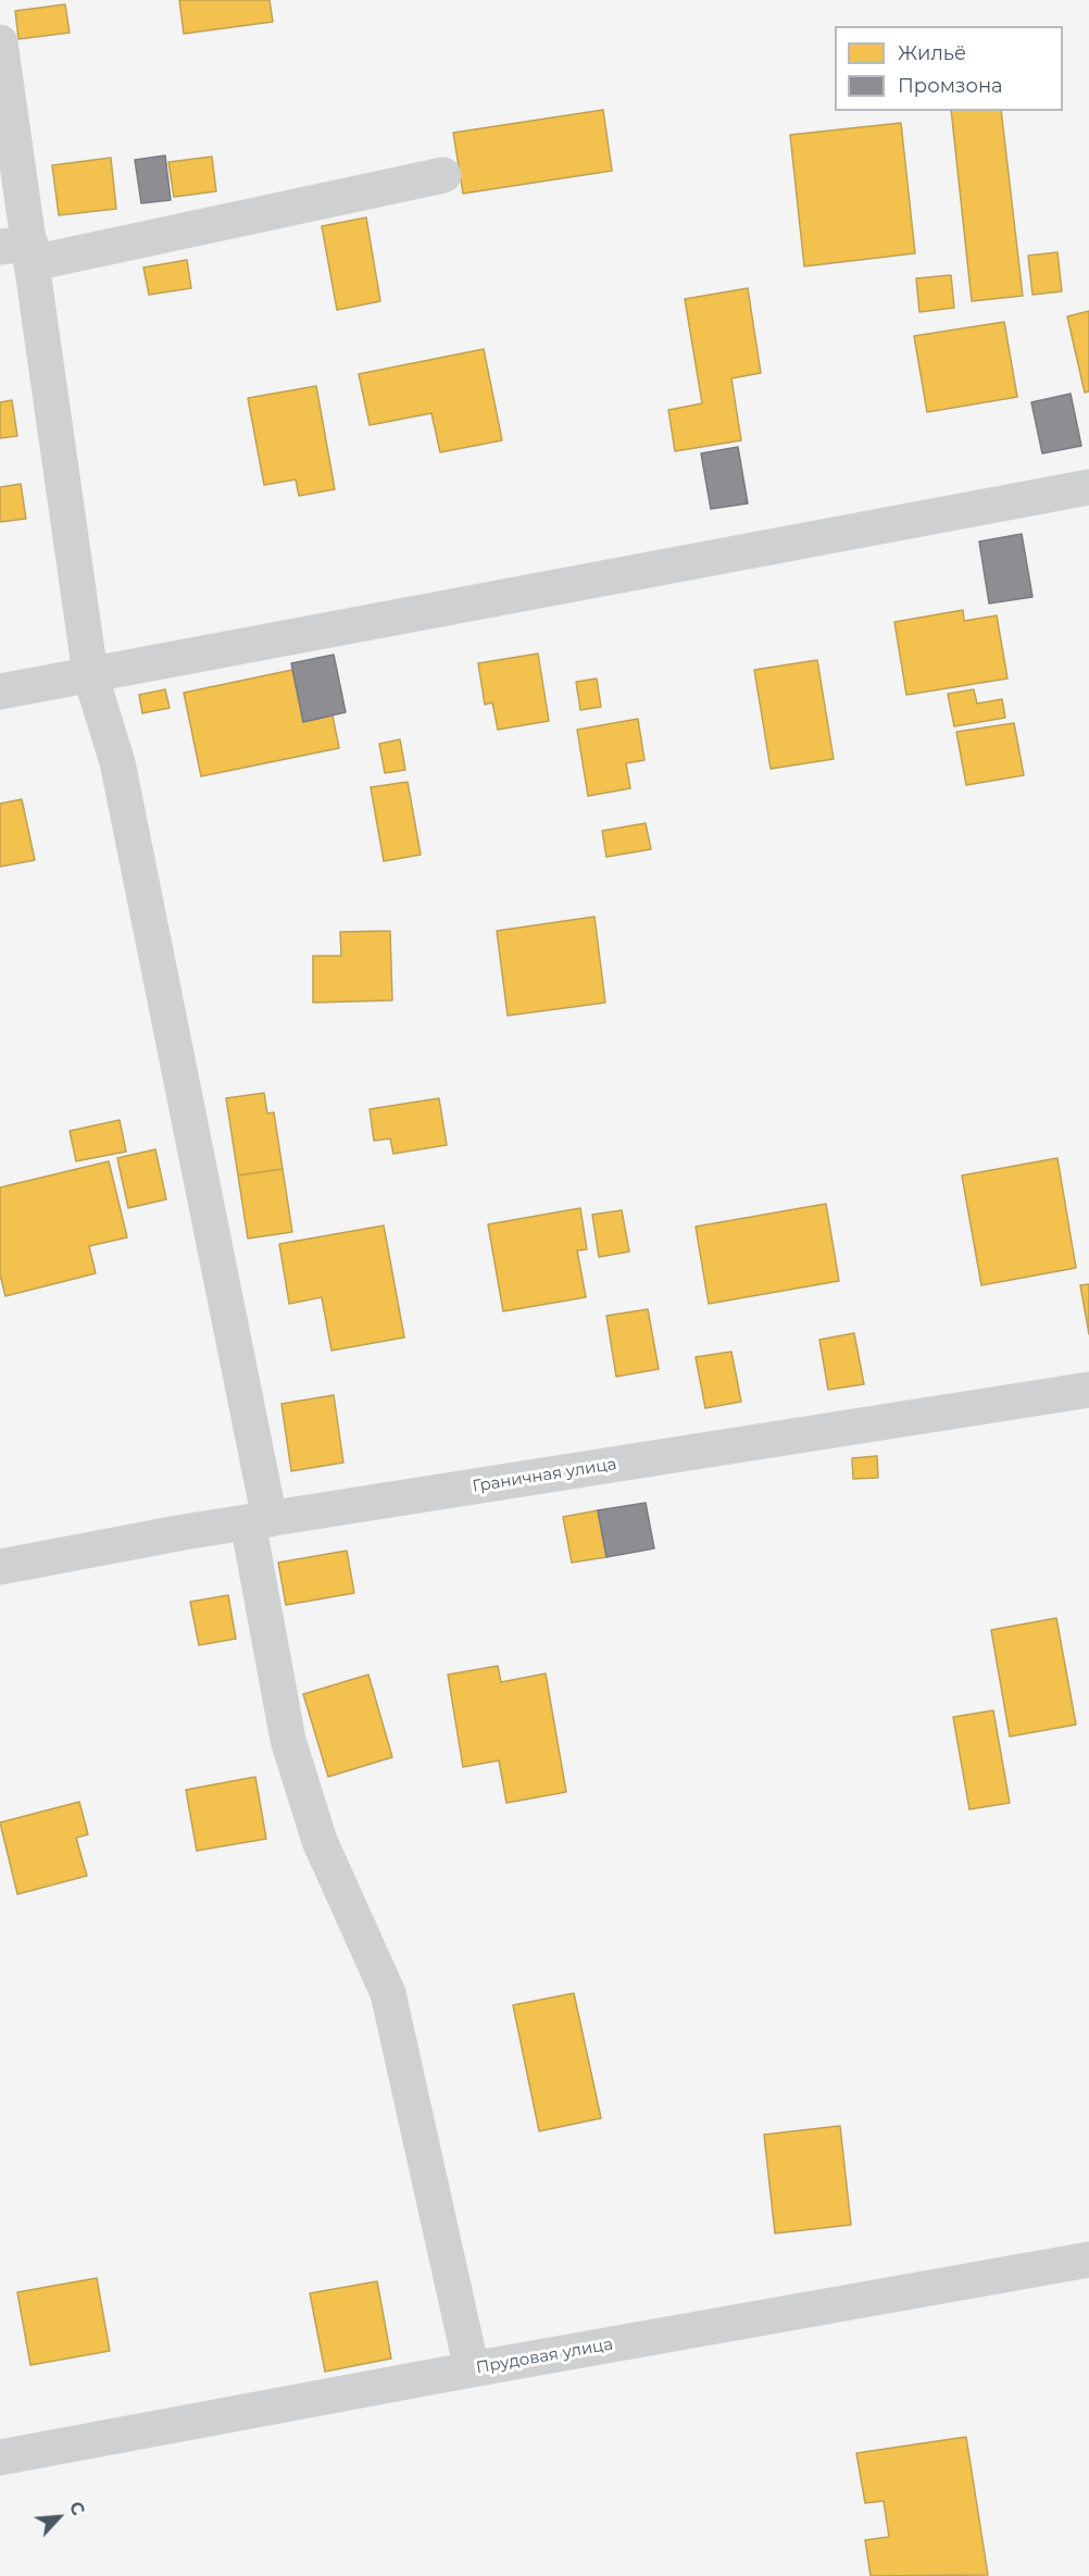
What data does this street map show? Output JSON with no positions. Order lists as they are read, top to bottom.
{
  "streets": {
    "street": ["Граничная улица", "Прудовая улица"]
  },
  "legend": ["Жильё", "Промзона"],
  "north": "top right"
}
